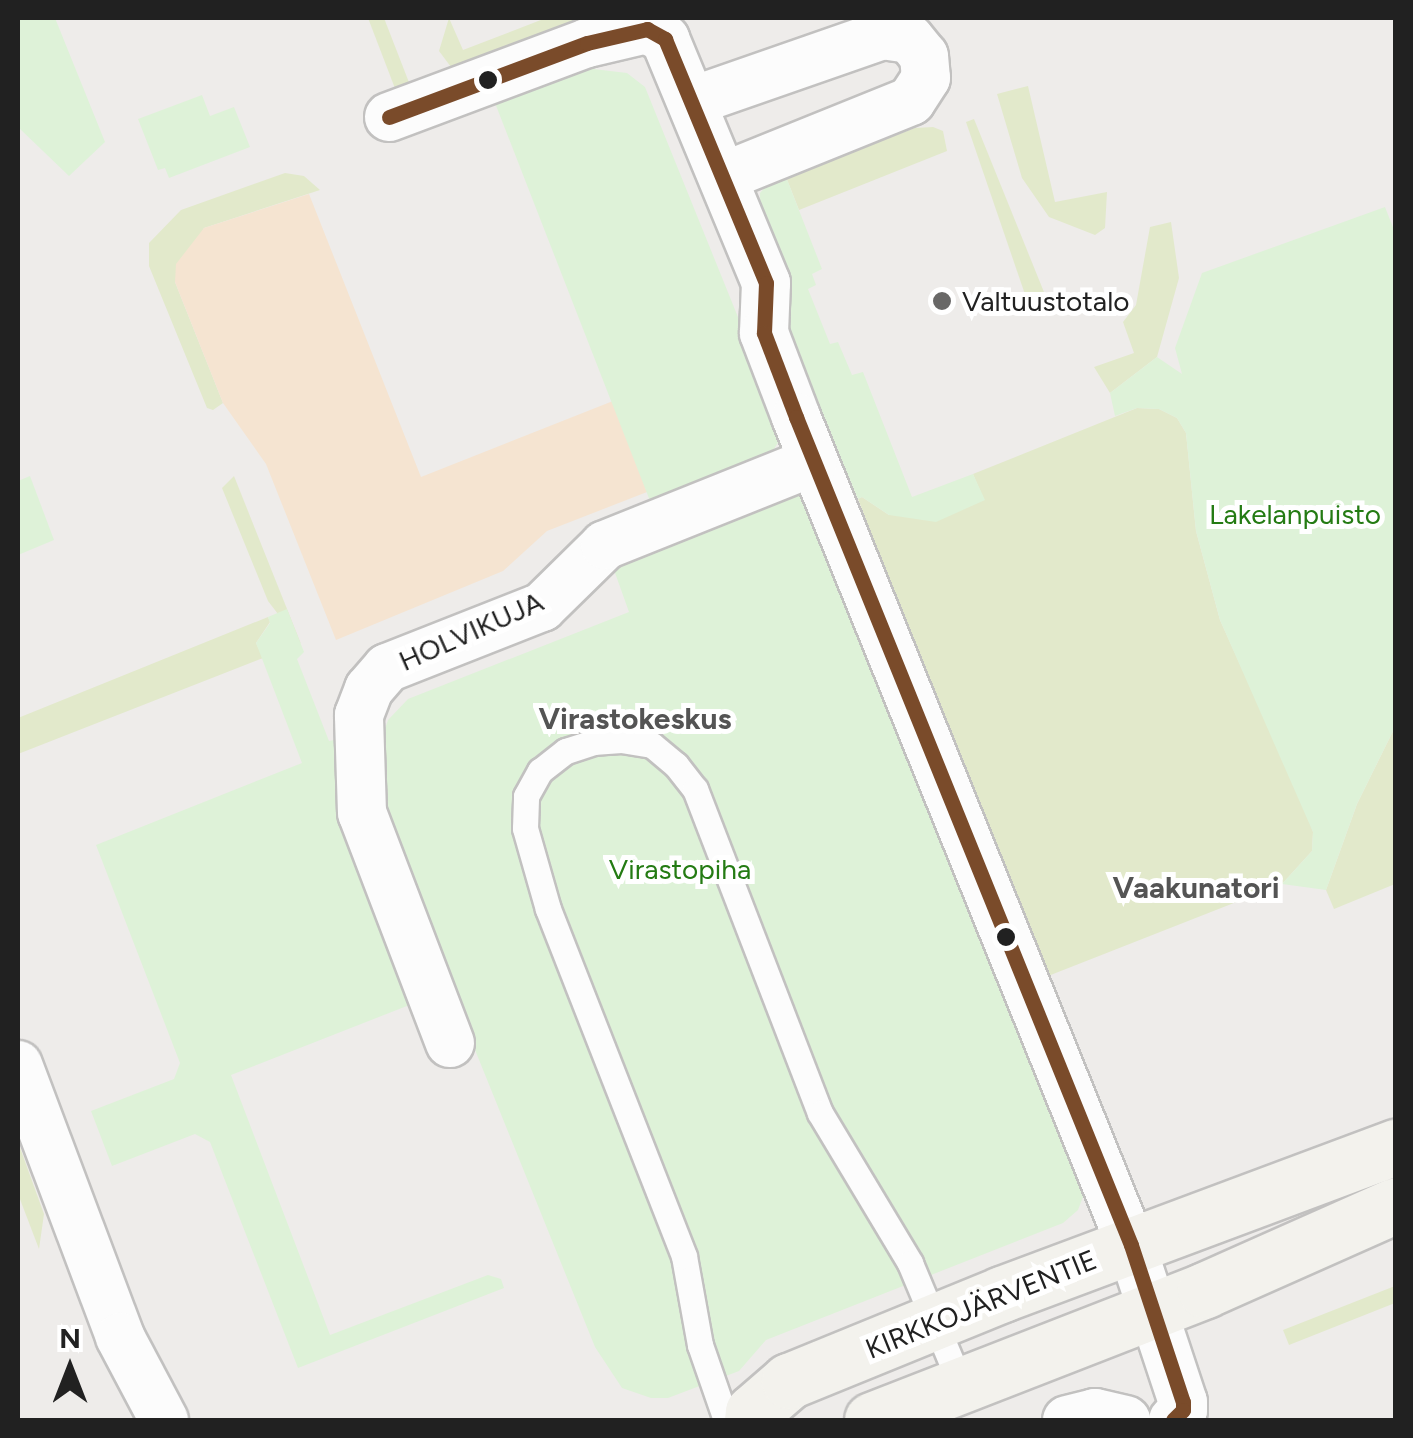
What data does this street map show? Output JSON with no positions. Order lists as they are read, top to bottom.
{
  "streets": {
    "main road": ["KIRKKOJÄRVENTIE"],
    "street": ["HOLVIKUJA"]
  },
  "districts": ["Virastokeskus", "Vaakunatori"],
  "parks": ["Lakelanpuisto", "Virastopiha"],
  "places": ["Valtuustotalo"],
  "north": "top"
}
